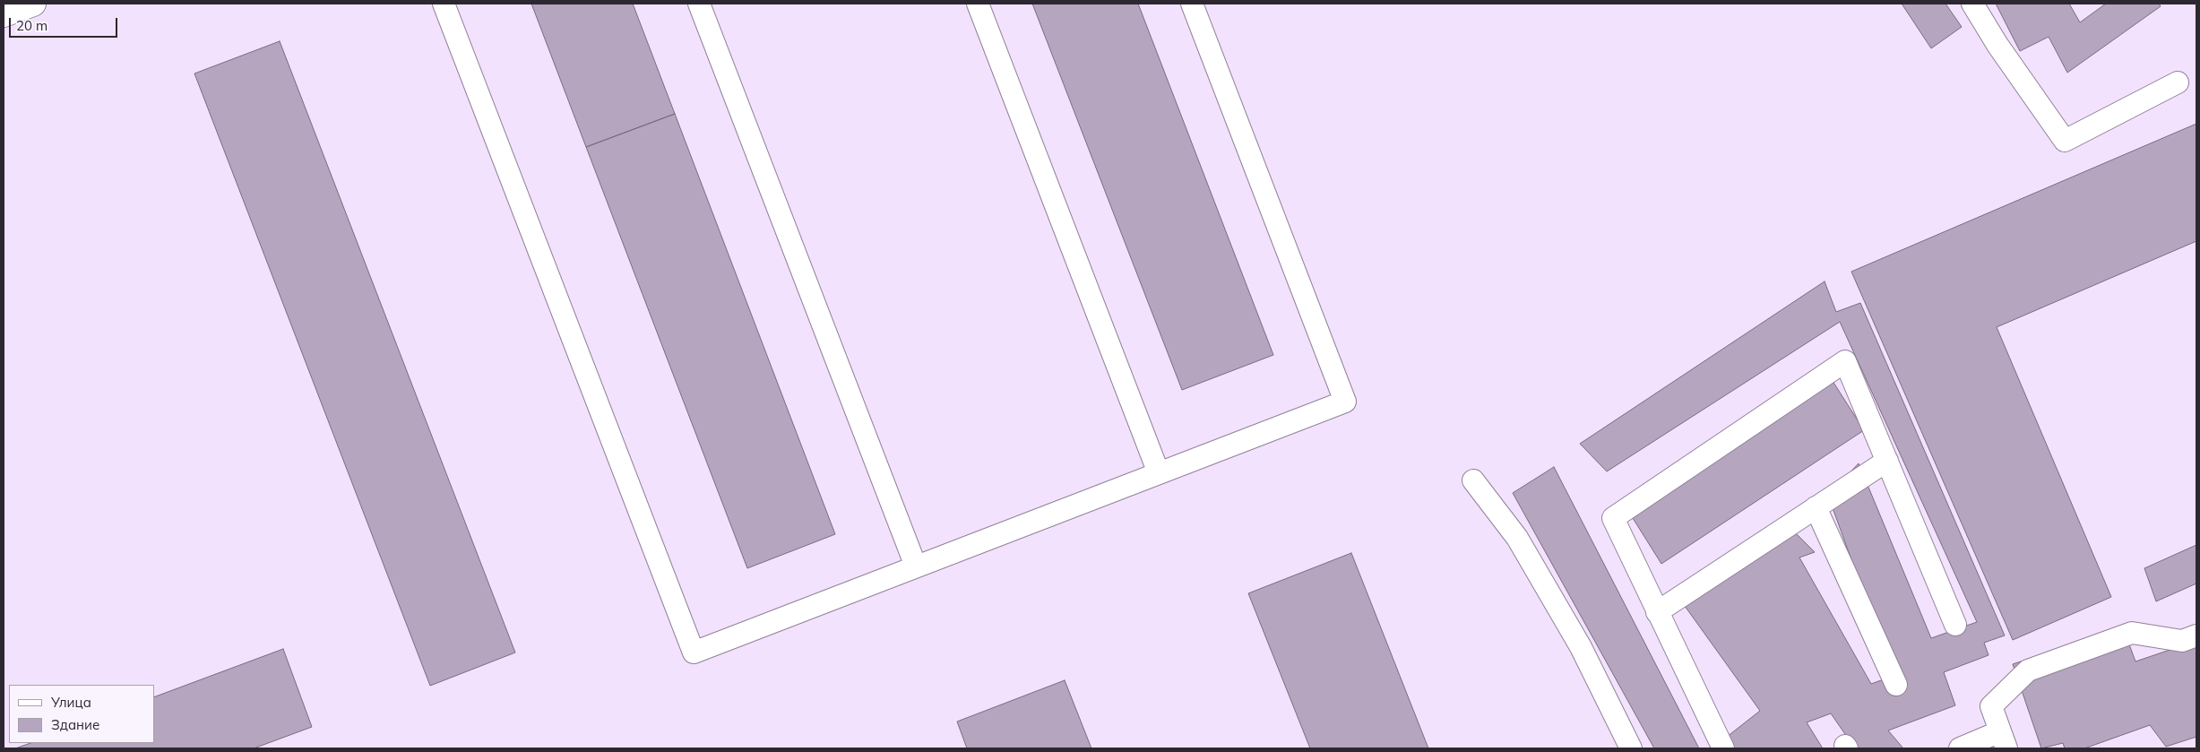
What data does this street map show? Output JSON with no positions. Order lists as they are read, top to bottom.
{
  "legend": ["Улица", "Здание"],
  "scale_bar": "20 m"
}
